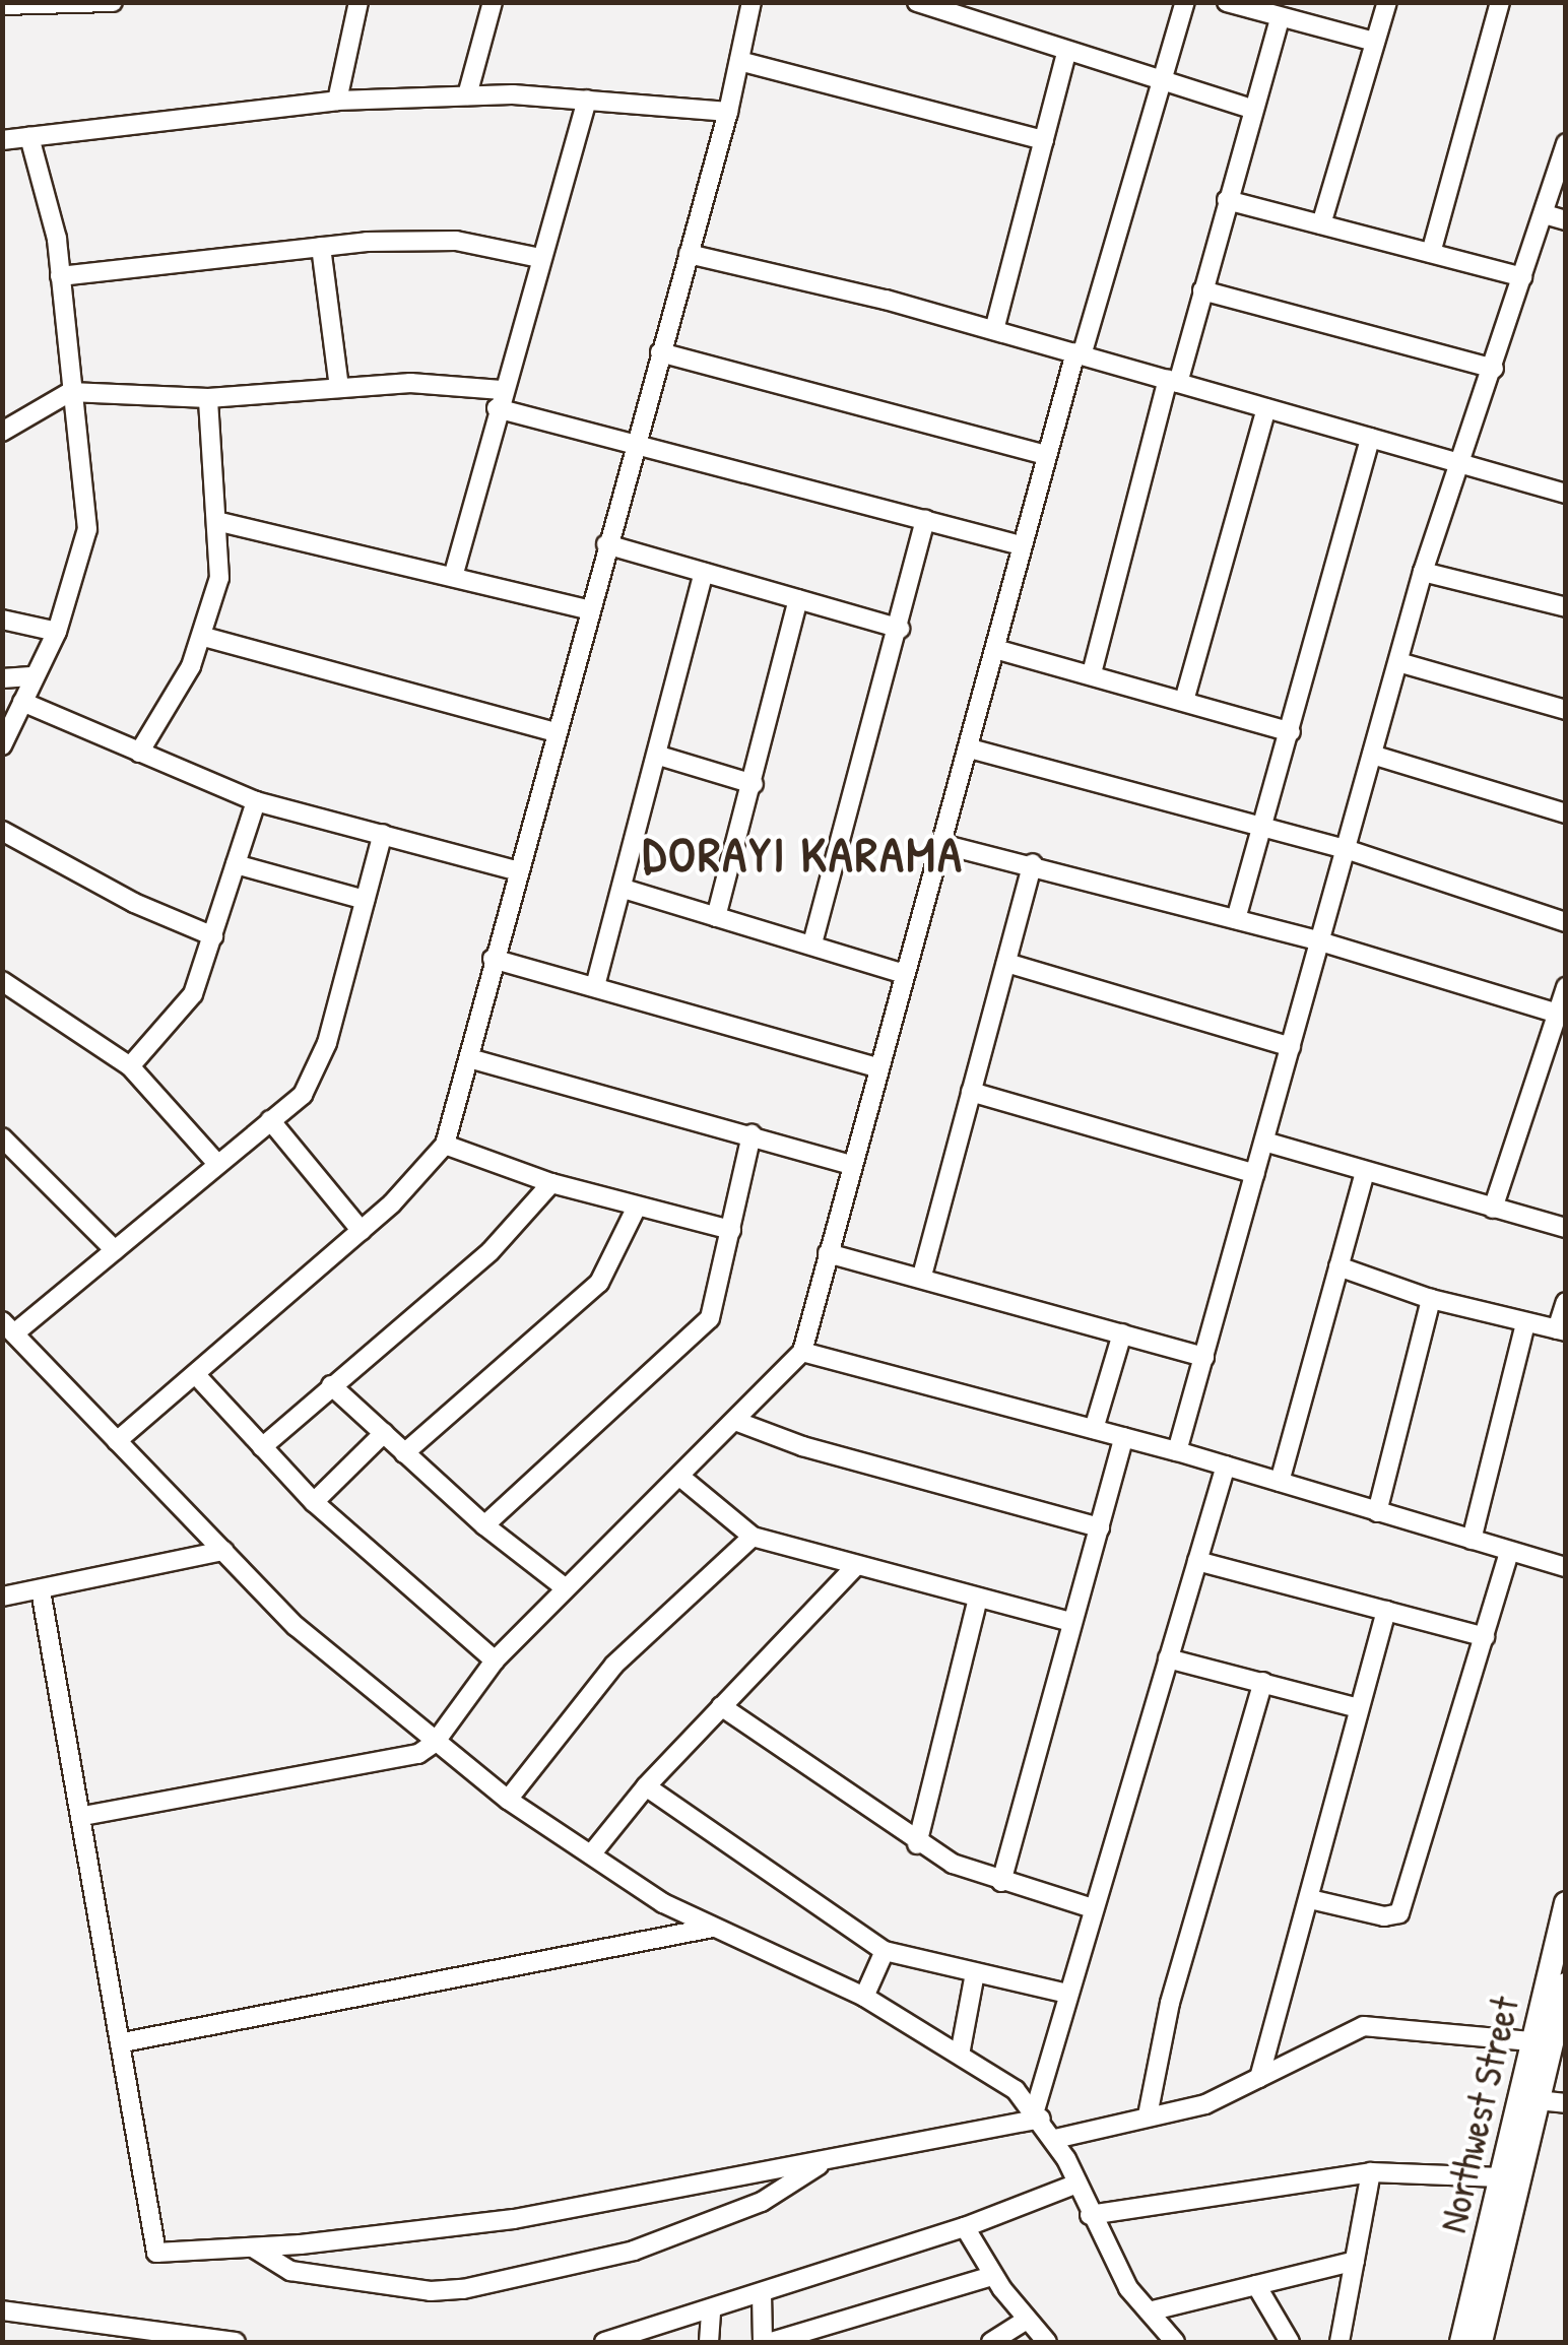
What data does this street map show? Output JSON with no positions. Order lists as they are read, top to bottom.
{
  "streets": {
    "main road": ["Northwest Street"]
  },
  "districts": ["DORAYI KARAMA"]
}
